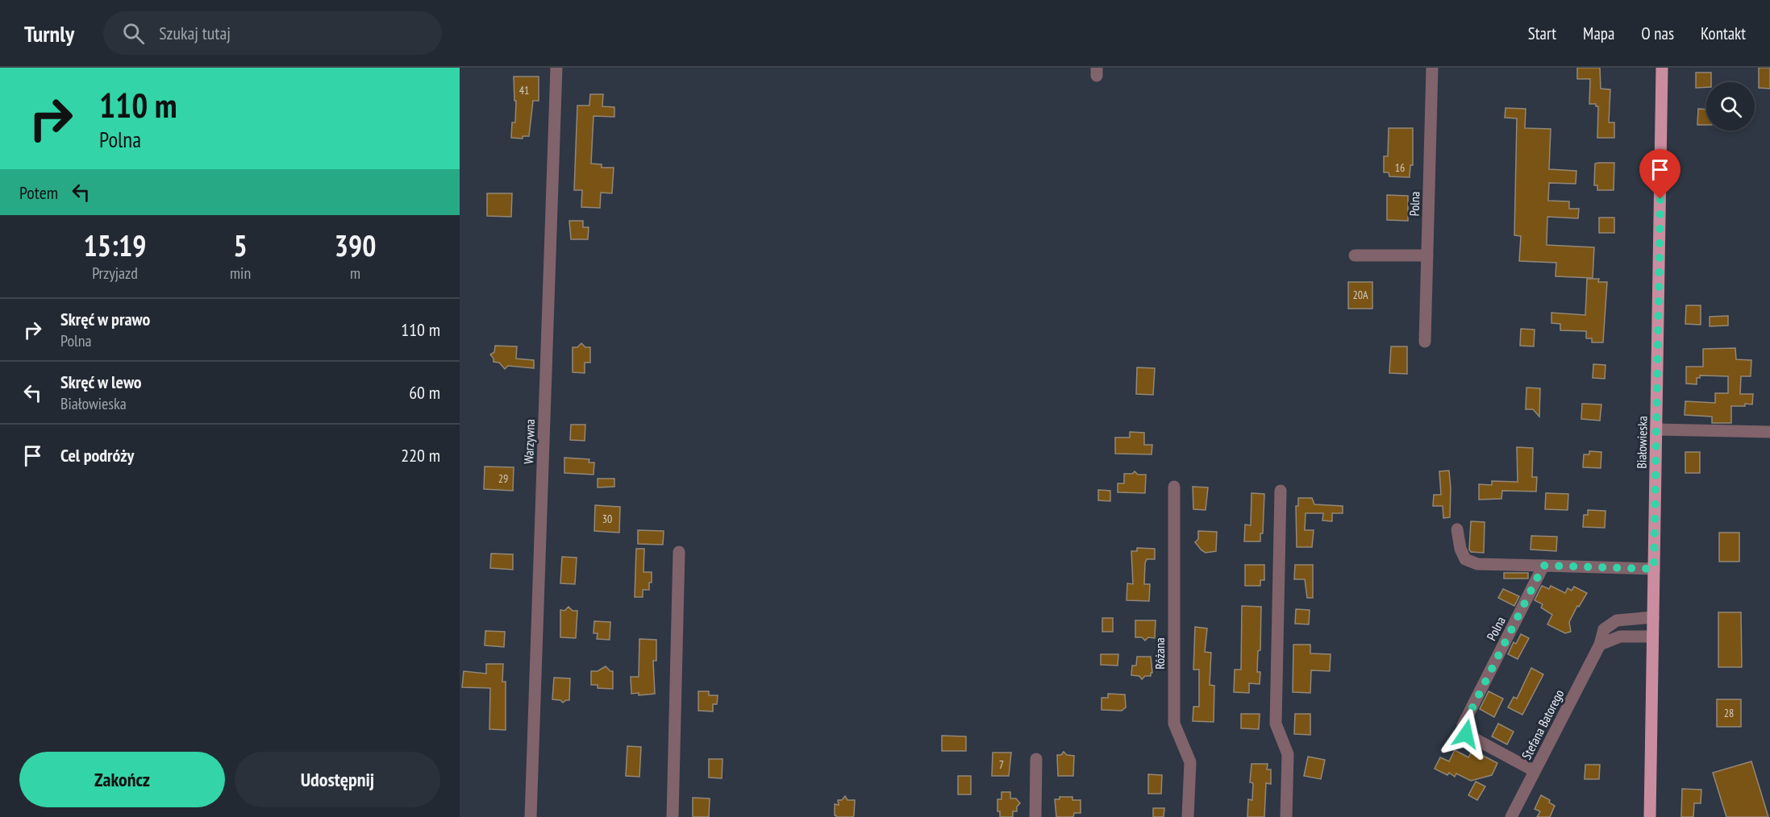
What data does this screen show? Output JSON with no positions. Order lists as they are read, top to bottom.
{
  "streets": {
    "main road": ["Białowieska"],
    "street": [
      "Polna",
      "Warzywna",
      "Różana",
      "Stefana Batorego"
    ]
  },
  "crossings": [
    ["Polna", "Stefana Batorego"],
    ["Białowieska", "Stefana Batorego"]
  ],
  "house_numbers": [
    "41",
    "16",
    "20A",
    "29",
    "30",
    "28",
    "7"
  ],
  "page": {
    "header": "Turnly",
    "search": "Szukaj tutaj",
    "nav": [
      "Start",
      "Mapa",
      "O nas",
      "Kontakt"
    ],
    "turn": ["110 m", "Polna"],
    "then": "Potem",
    "eta": [
      "15:19",
      "Przyjazd",
      "5",
      "min",
      "390",
      "m"
    ],
    "list": [
      {
        "name": "Skręć w prawo",
        "note": "Polna",
        "value": "110 m"
      },
      {
        "name": "Skręć w lewo",
        "note": "Białowieska",
        "value": "60 m"
      },
      {
        "name": "Cel podróży",
        "value": "220 m"
      }
    ],
    "buttons": ["Zakończ", "Udostępnij"]
  }
}
